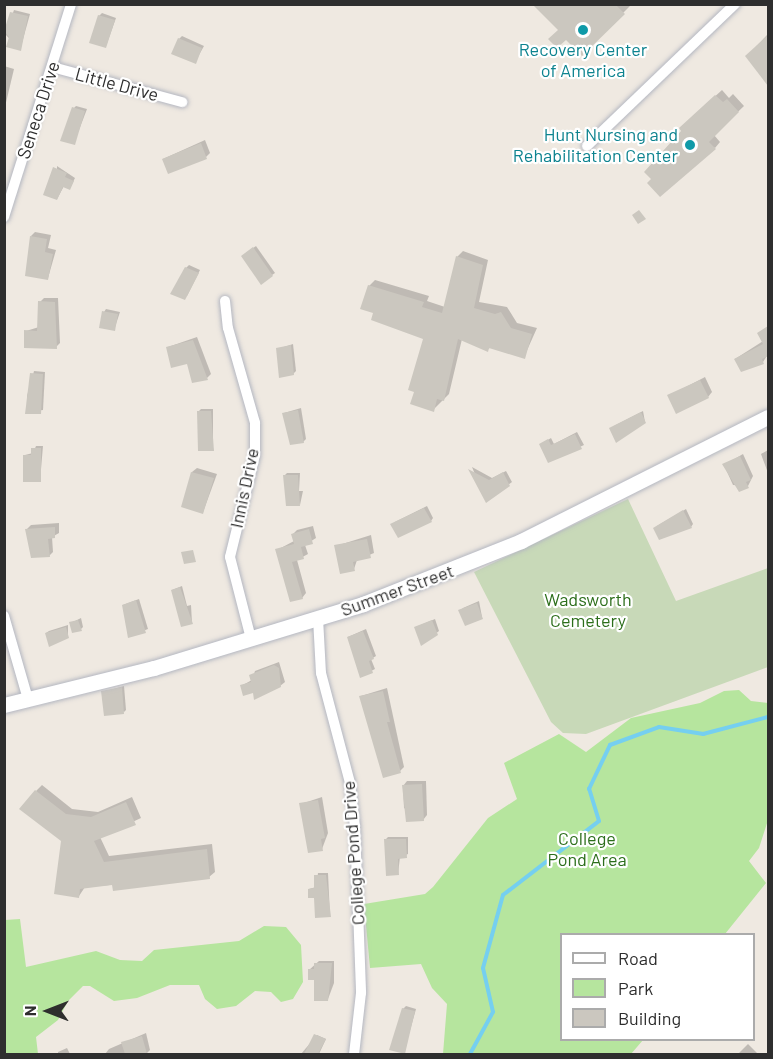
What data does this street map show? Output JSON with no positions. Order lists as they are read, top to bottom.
{
  "streets": {
    "street": [
      "Little Drive",
      "Seneca Drive",
      "Innis Drive",
      "Summer Street",
      "College Pond Drive"
    ]
  },
  "crossings": [
    ["Little Drive", "Seneca Drive"],
    ["Innis Drive", "Summer Street"],
    ["Summer Street", "College Pond Drive"]
  ],
  "parks": ["Wadsworth Cemetery", "College Pond Area"],
  "places": ["Recovery Center of America", "Hunt Nursing and Rehabilitation Center"],
  "legend": ["Road", "Park", "Building"],
  "north": "left"
}
